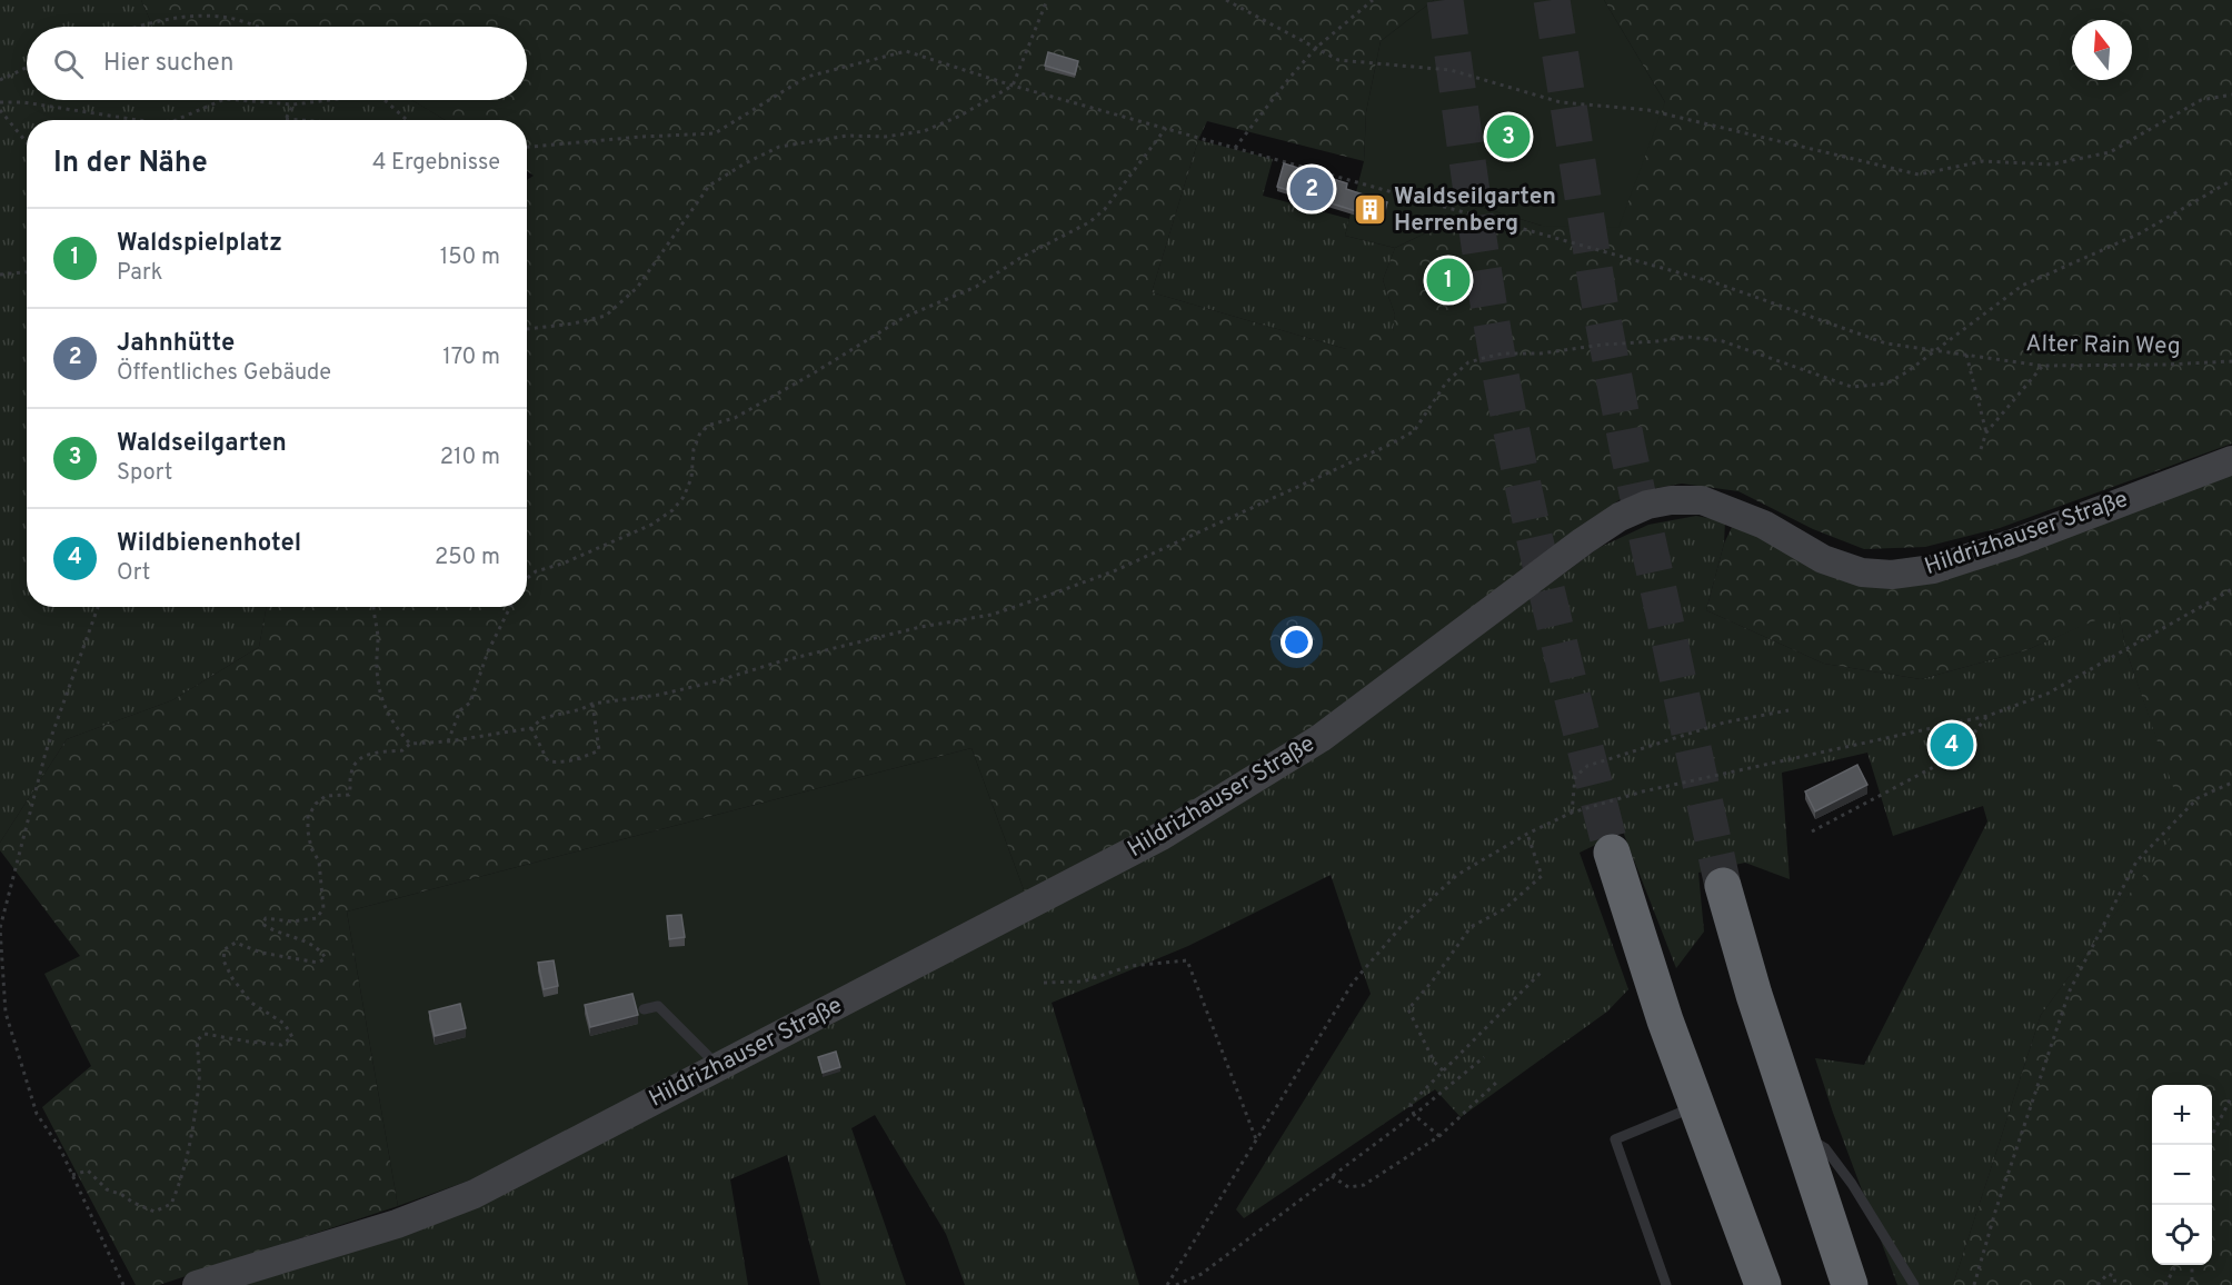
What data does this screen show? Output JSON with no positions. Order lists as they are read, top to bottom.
{
  "streets": {
    "main road": ["Hildrizhauser Straße"],
    "path": ["Alter Rain Weg"]
  },
  "places": {
    "building": ["Waldseilgarten Herrenberg"]
  },
  "north": "top",
  "page": {
    "search": "Hier suchen",
    "pins": [
      "3",
      "2",
      "1",
      "4"
    ],
    "heading": ["In der Nähe", "4 Ergebnisse"],
    "list": [
      {
        "mark": "1",
        "name": "Waldspielplatz",
        "note": "Park",
        "value": "150 m"
      },
      {
        "mark": "2",
        "name": "Jahnhütte",
        "note": "Öffentliches Gebäude",
        "value": "170 m"
      },
      {
        "mark": "3",
        "name": "Waldseilgarten",
        "note": "Sport",
        "value": "210 m"
      },
      {
        "mark": "4",
        "name": "Wildbienenhotel",
        "note": "Ort",
        "value": "250 m"
      }
    ],
    "map_buttons": ["+", "−"]
  }
}
